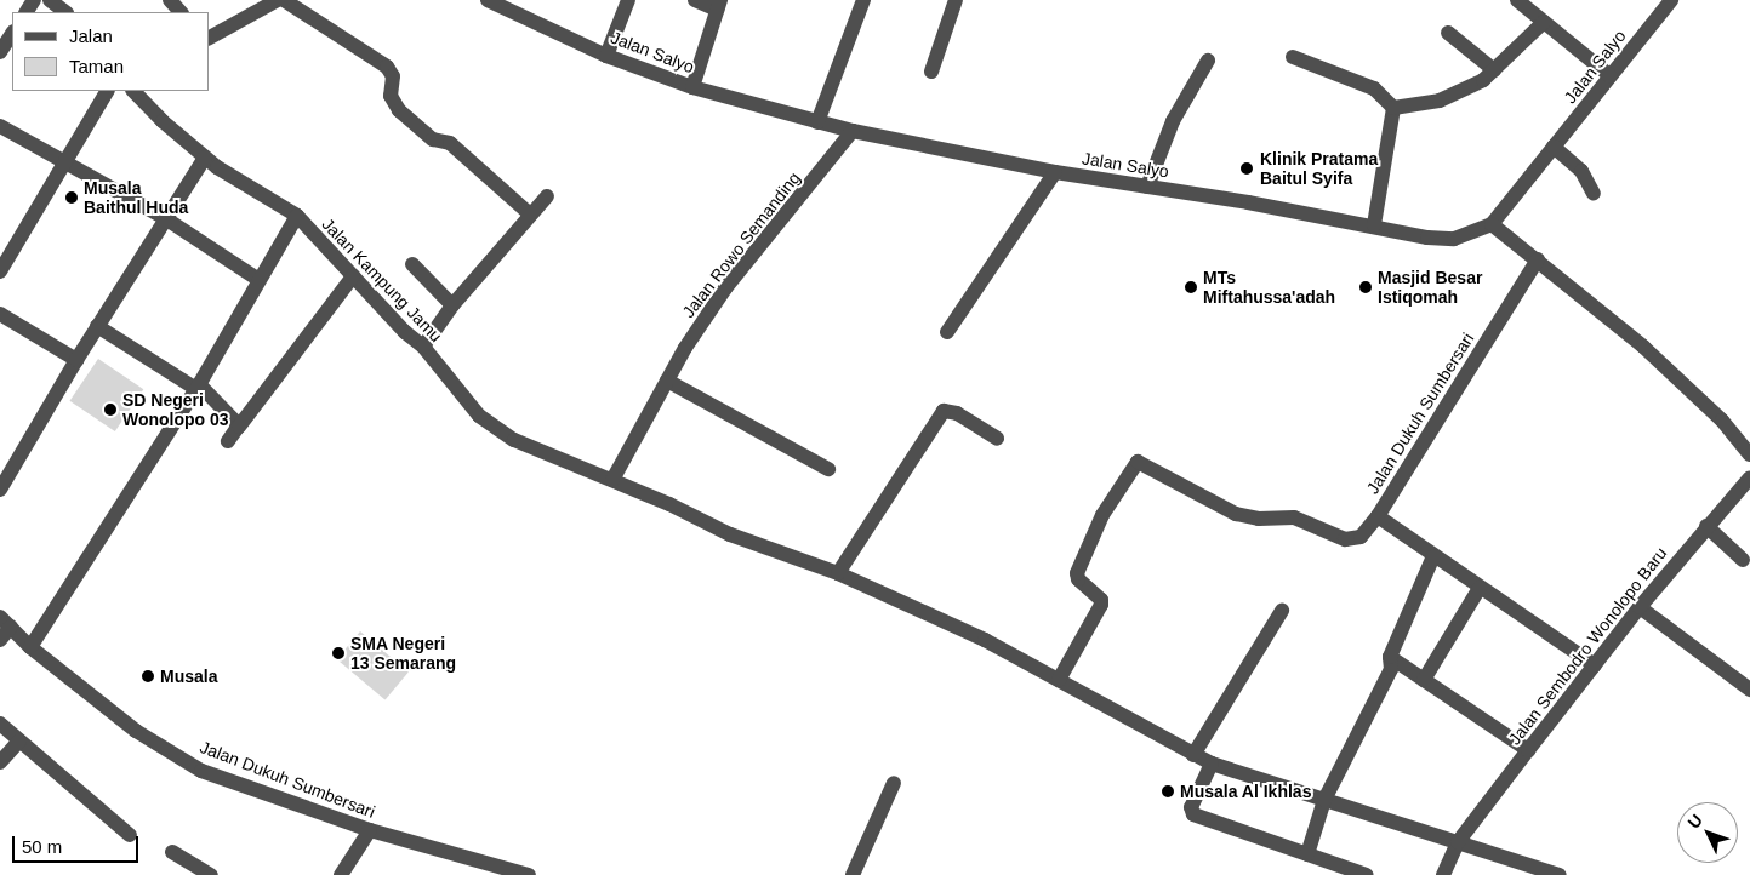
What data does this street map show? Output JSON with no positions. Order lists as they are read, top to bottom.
{
  "streets": {
    "street": [
      "Jalan Salyo",
      "Jalan Rowo Semanding",
      "Jalan Kampung Jamu",
      "Jalan Dukuh Sumbersari",
      "Jalan Sembodro Wonolopo Baru"
    ]
  },
  "crossings": [
    ["Jalan Salyo", "Jalan Rowo Semanding"],
    ["Jalan Rowo Semanding", "Jalan Kampung Jamu"],
    ["Jalan Kampung Jamu", "Jalan Sembodro Wonolopo Baru"],
    ["Jalan Dukuh Sumbersari", "Jalan Sembodro Wonolopo Baru"]
  ],
  "places": [
    "Klinik Pratama Baitul Syifa",
    "Musala Baithul Huda",
    "MTs Miftahussa'adah",
    "Masjid Besar Istiqomah",
    "SD Negeri Wonolopo 03",
    "SMA Negeri 13 Semarang",
    "Musala",
    "Musala Al Ikhlas"
  ],
  "legend": ["Jalan", "Taman"],
  "scale_bar": "50 m",
  "north": "top left"
}
